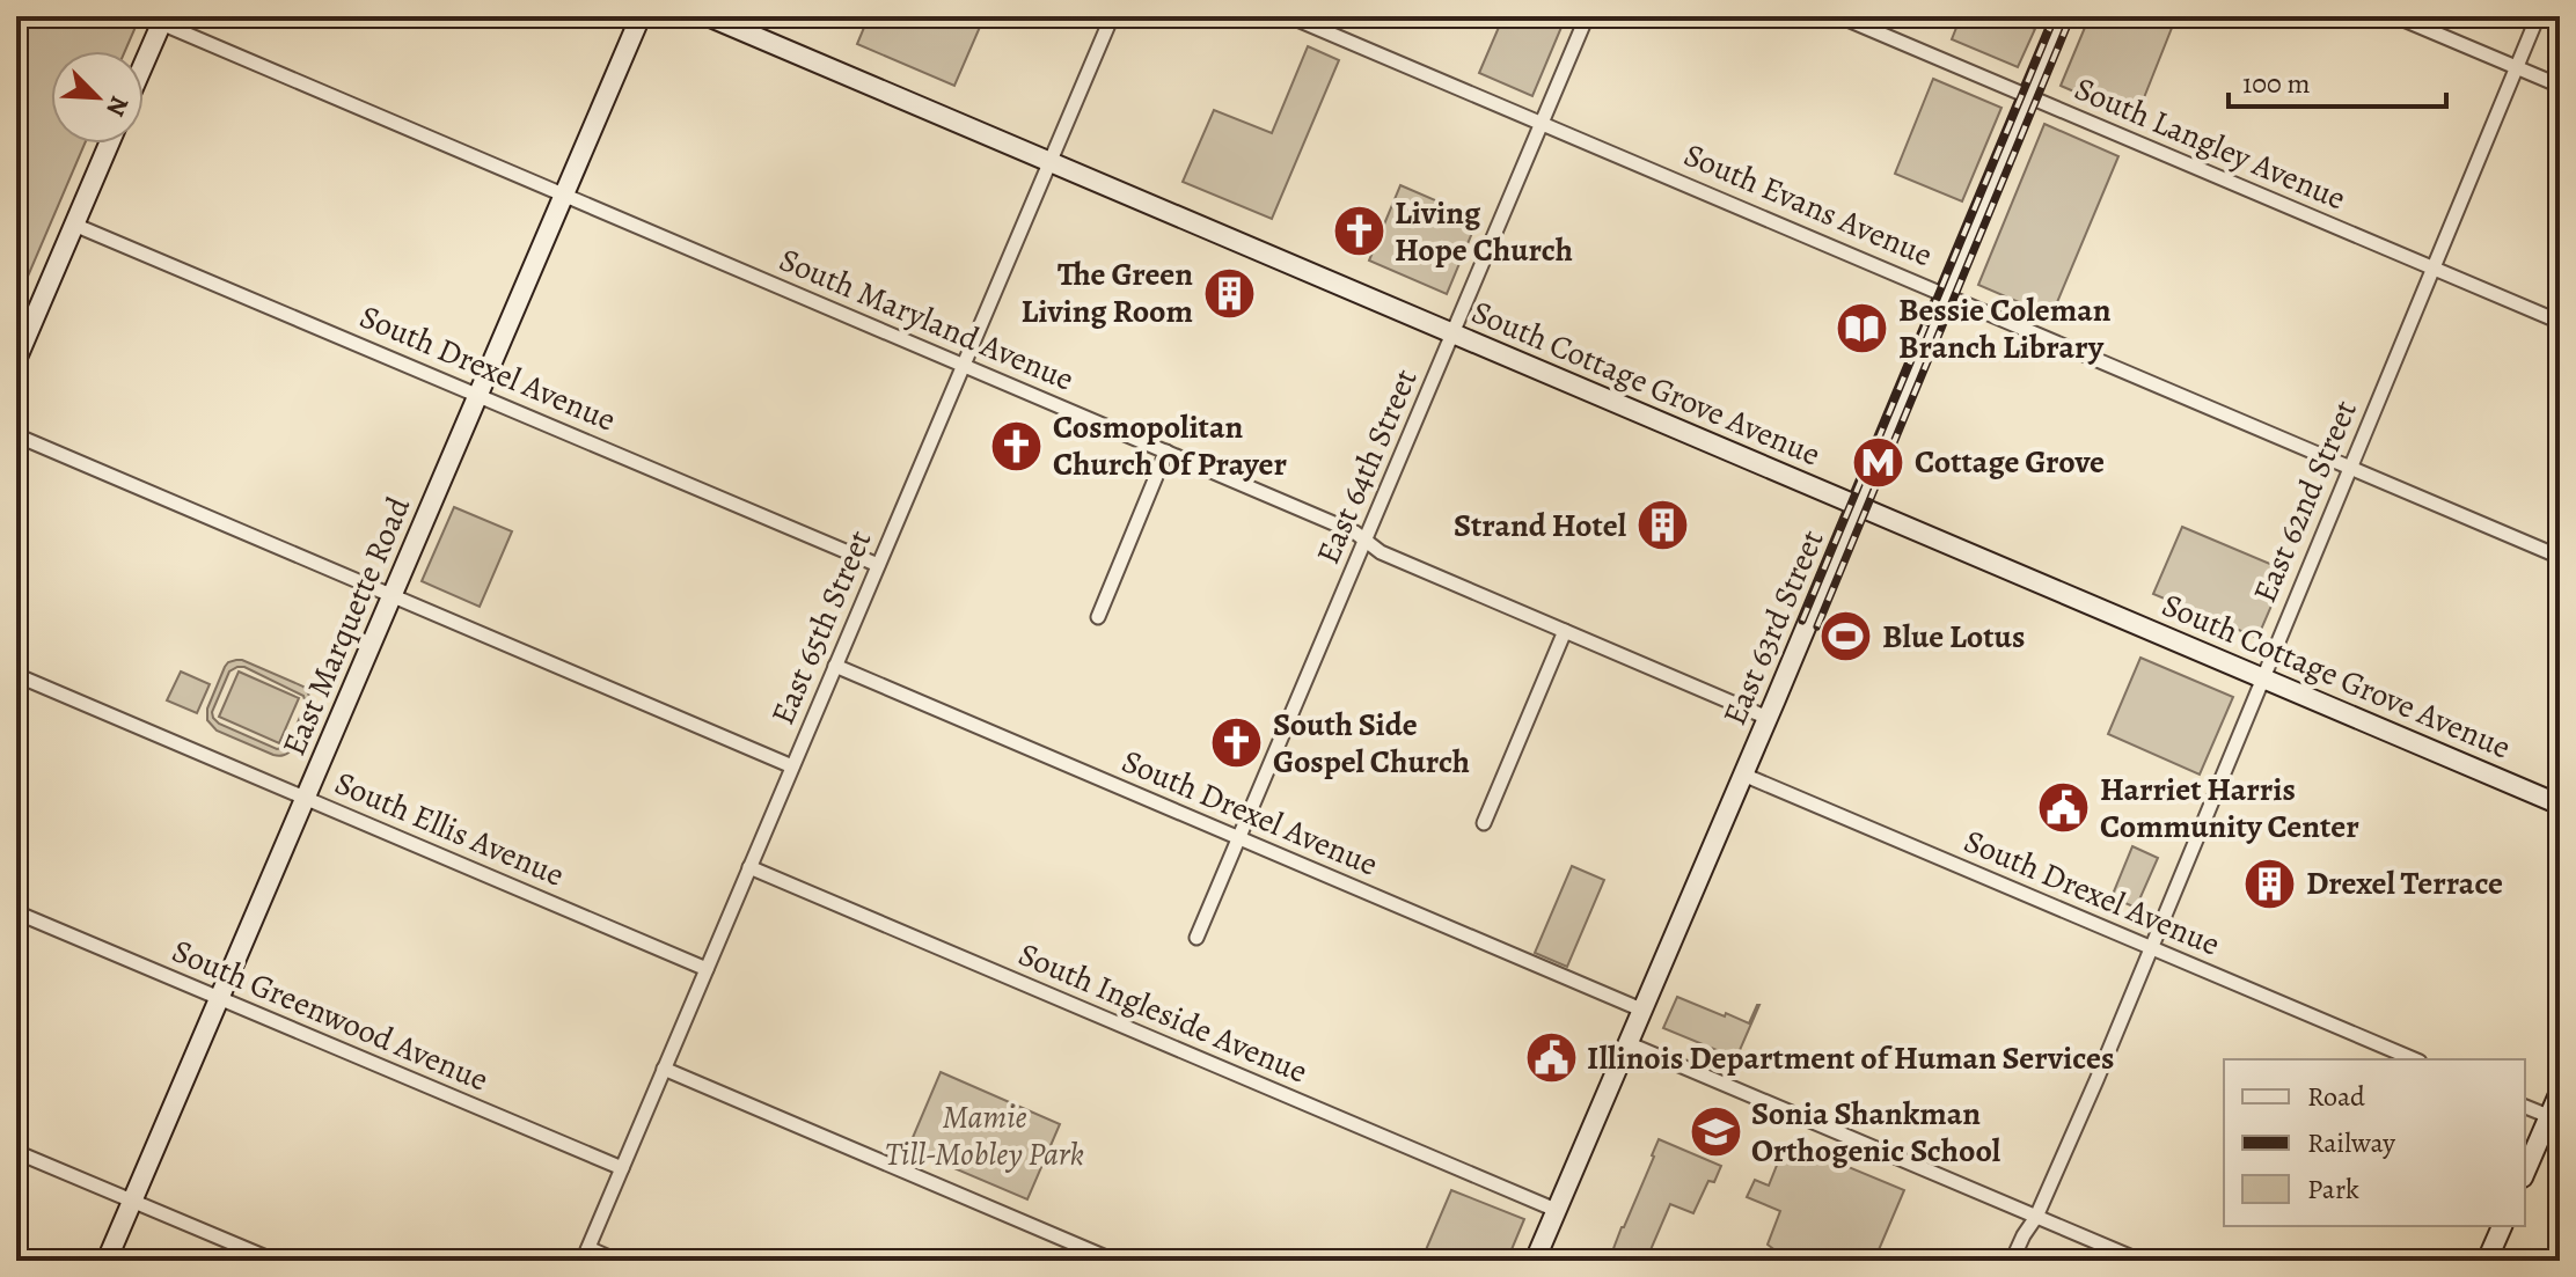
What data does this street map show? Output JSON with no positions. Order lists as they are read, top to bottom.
{
  "streets": {
    "main road": ["South Cottage Grove Avenue", "East Marquette Road", "East 63rd Street"],
    "street": [
      "South Langley Avenue",
      "South Evans Avenue",
      "South Maryland Avenue",
      "South Drexel Avenue",
      "East 64th Street",
      "East 62nd Street",
      "East 65th Street",
      "South Ellis Avenue",
      "South Ingleside Avenue",
      "South Greenwood Avenue"
    ]
  },
  "crossings": [
    ["South Langley Avenue", "East 62nd Street"],
    ["South Langley Avenue", "East 63rd Street"],
    ["South Evans Avenue", "East 64th Street"],
    ["South Evans Avenue", "East 62nd Street"],
    ["South Evans Avenue", "East 63rd Street"],
    ["South Maryland Avenue", "East 64th Street"],
    ["South Maryland Avenue", "East Marquette Road"],
    ["South Maryland Avenue", "East 65th Street"],
    ["South Maryland Avenue", "East 63rd Street"],
    ["South Drexel Avenue", "East 64th Street"],
    ["South Drexel Avenue", "East 62nd Street"],
    ["South Drexel Avenue", "East Marquette Road"],
    ["South Drexel Avenue", "East 65th Street"],
    ["South Drexel Avenue", "East 63rd Street"],
    ["South Cottage Grove Avenue", "East 64th Street"],
    ["South Cottage Grove Avenue", "East 62nd Street"],
    ["South Cottage Grove Avenue", "East 65th Street"],
    ["South Cottage Grove Avenue", "East 63rd Street"],
    ["East Marquette Road", "South Ellis Avenue"],
    ["East Marquette Road", "South Greenwood Avenue"],
    ["East 65th Street", "South Ellis Avenue"],
    ["East 65th Street", "South Ingleside Avenue"],
    ["East 65th Street", "South Greenwood Avenue"],
    ["East 63rd Street", "South Ingleside Avenue"]
  ],
  "parks": ["Mamie Till-Mobley Park"],
  "places": {
    "church": ["Living Hope Church", "Cosmopolitan Church Of Prayer", "South Side Gospel Church"],
    "building": ["The Green Living Room", "Strand Hotel", "Drexel Terrace"],
    "library": ["Bessie Coleman Branch Library"],
    "metro station": ["Cottage Grove"],
    "sports": ["Blue Lotus"],
    "public building": ["Harriet Harris Community Center", "Illinois Department of Human Services"],
    "school or university": ["Sonia Shankman Orthogenic School"]
  },
  "legend": ["Road", "Railway", "Park"],
  "scale_bar": "100 m",
  "north": "bottom right"
}
